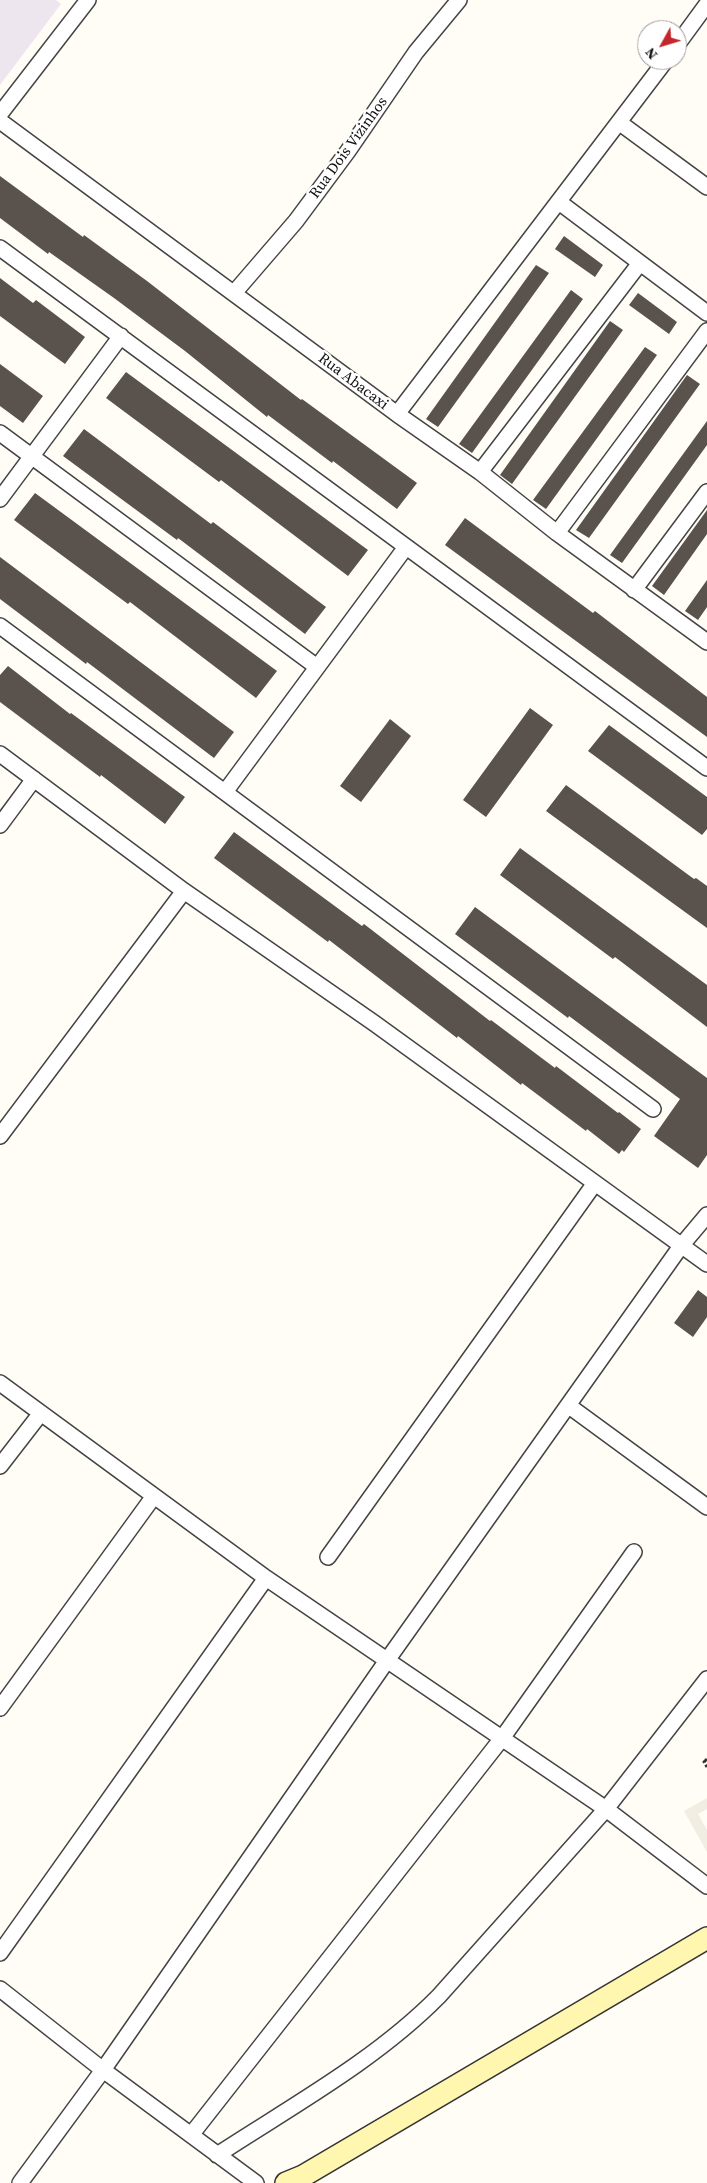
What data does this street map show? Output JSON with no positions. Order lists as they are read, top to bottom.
{
  "streets": {
    "street": ["Rua Dois Vizinhos", "Rua Abacaxi"]
  },
  "crossings": [
    ["Rua Dois Vizinhos", "Rua Abacaxi"]
  ],
  "north": "bottom left"
}
